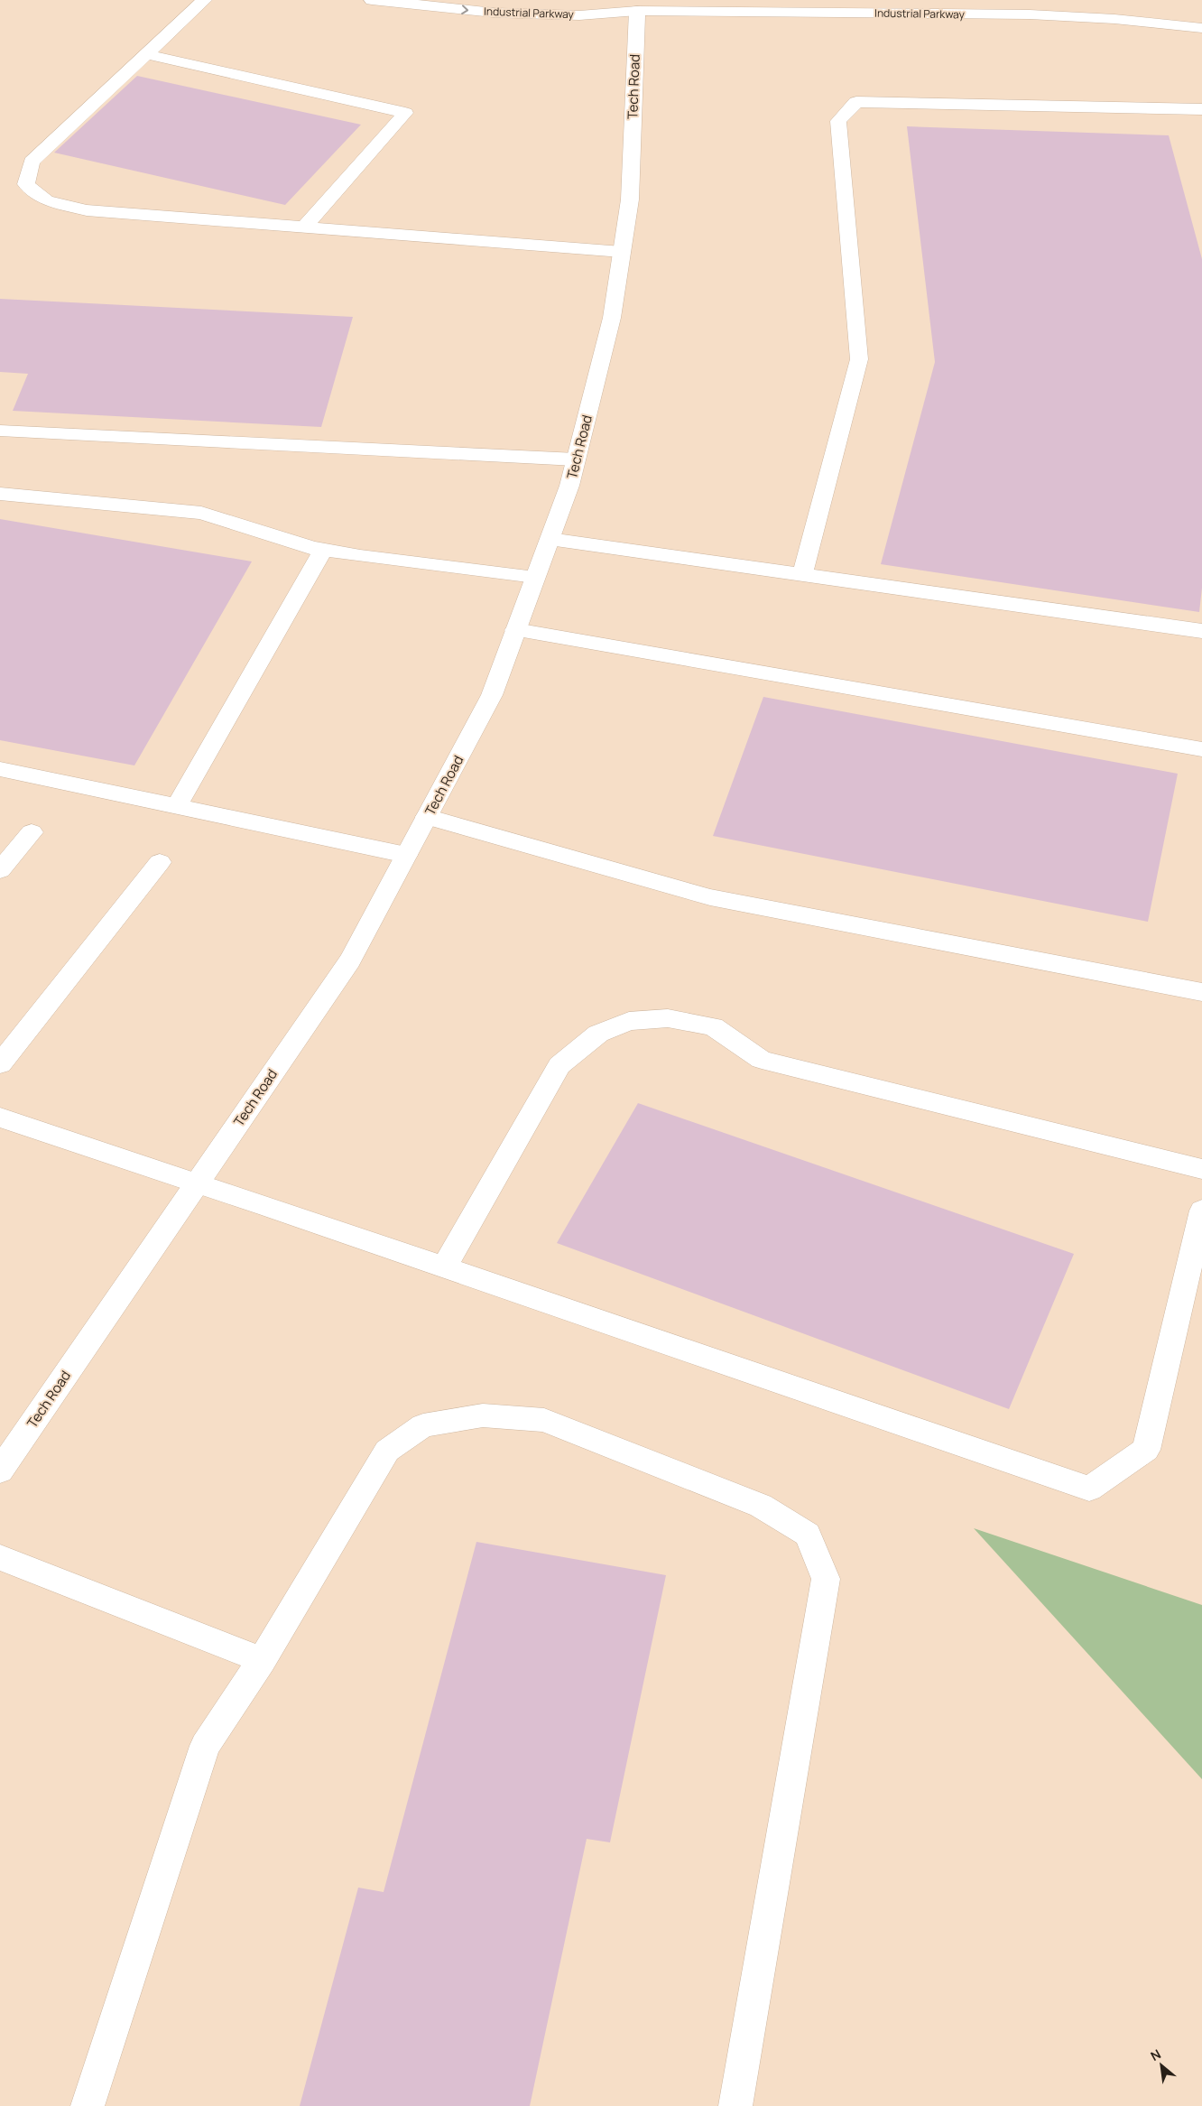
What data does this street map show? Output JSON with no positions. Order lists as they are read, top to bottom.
{
  "streets": {
    "street": ["Industrial Parkway", "Tech Road"]
  },
  "crossings": [
    ["Industrial Parkway", "Tech Road"]
  ],
  "north": "top left"
}
